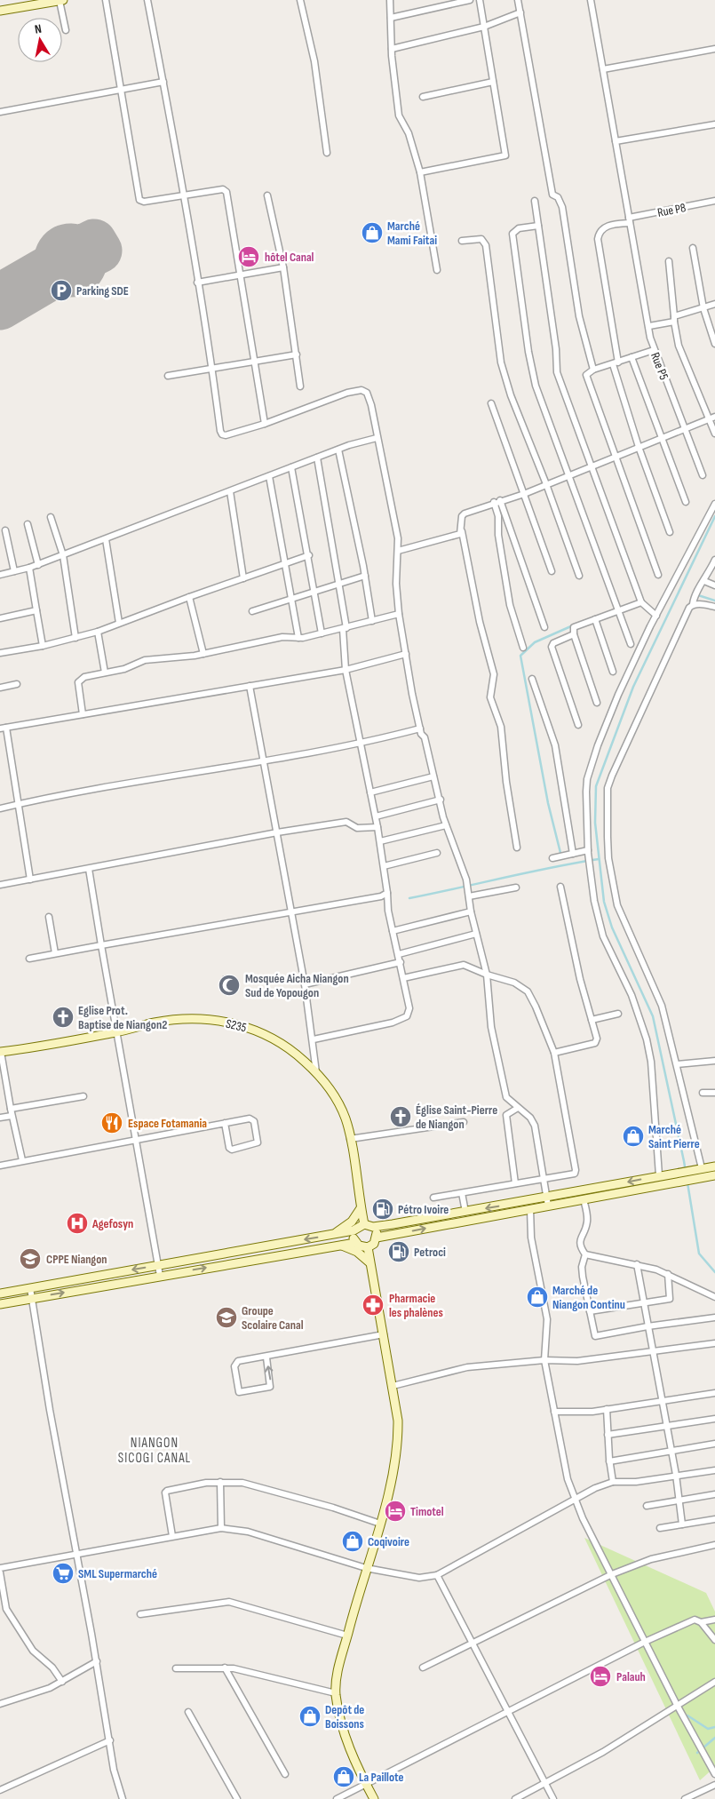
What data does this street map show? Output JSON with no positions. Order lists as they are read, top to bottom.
{
  "streets": {
    "main road": ["S235"],
    "street": ["Rue P8", "Rue P5"]
  },
  "crossings": [
    ["Rue P8", "Rue P5"]
  ],
  "districts": ["NIANGON SICOGI CANAL"],
  "places": {
    "shop": [
      "Marché Mami Faitai",
      "Marché Saint Pierre",
      "Marché de Niangon Continu",
      "Coqivoire",
      "Depôt de Boissons",
      "La Paillote"
    ],
    "hotel": ["hôtel Canal", "Timotel", "Palauh"],
    "parking": ["Parking SDE"],
    "mosque": ["Mosquée Aicha Niangon Sud de Yopougon"],
    "church": ["Eglise Prot. Baptise de Niangon2", "Église Saint-Pierre de Niangon"],
    "restaurant": ["Espace Fotamania"],
    "fuel station": ["Pétro Ivoire", "Petroci"],
    "hospital": ["Agefosyn"],
    "school or university": ["CPPE Niangon", "Groupe Scolaire Canal"],
    "pharmacy": ["Pharmacie les phalènes"],
    "supermarket": ["SML Supermarché"]
  },
  "north": "top"
}
